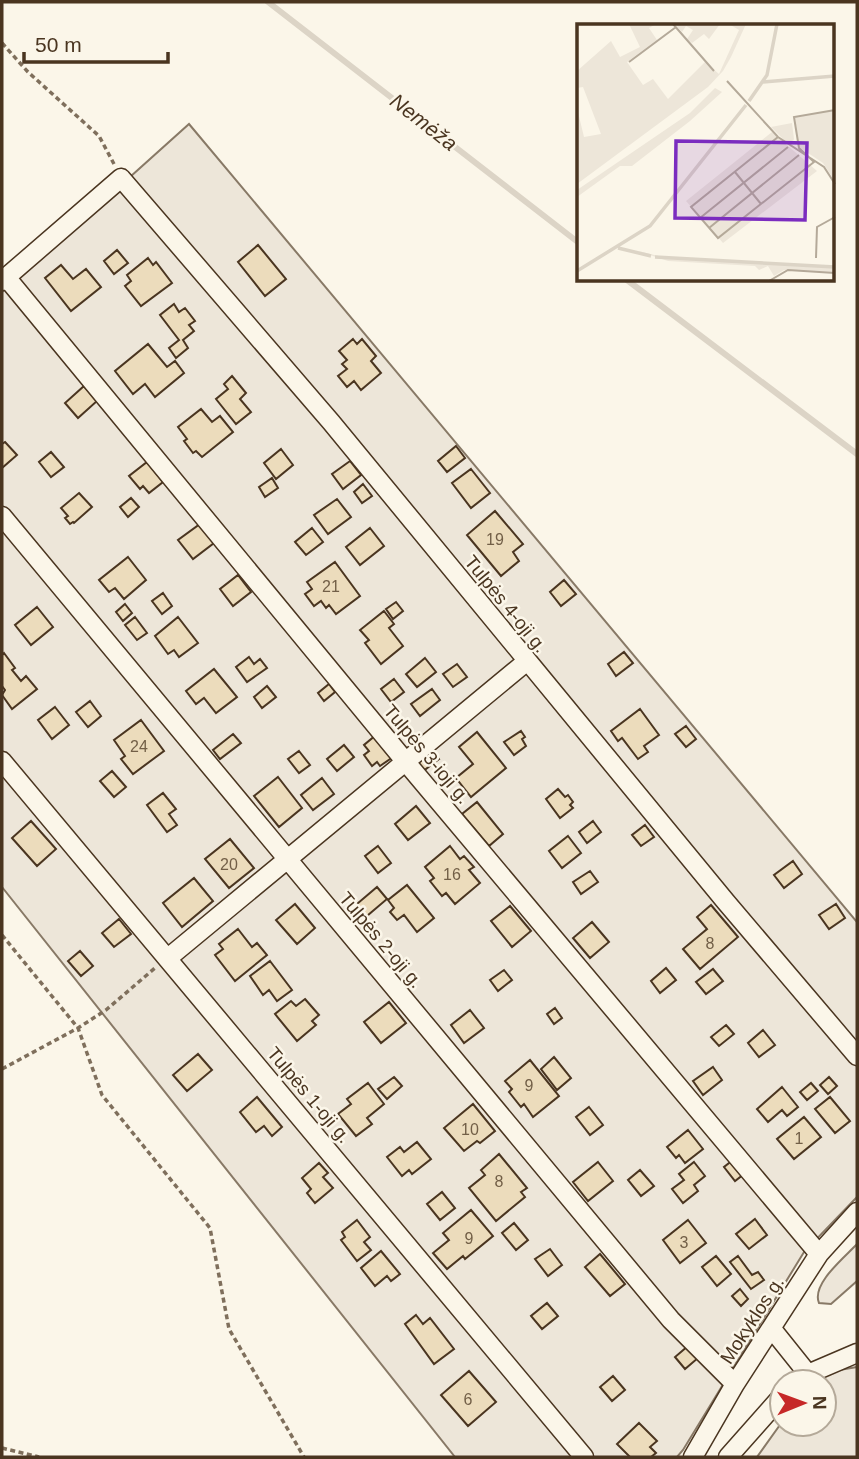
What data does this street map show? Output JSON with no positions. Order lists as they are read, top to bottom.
{
  "streets": {
    "street": [
      "Tulpės 4-oji g.",
      "Tulpės 3-ioji g.",
      "Tulpės 2-oji g.",
      "Tulpės 1-oji g.",
      "Mokyklos g."
    ]
  },
  "crossings": [
    ["Tulpės 3-ioji g.", "Mokyklos g."],
    ["Tulpės 2-oji g.", "Mokyklos g."]
  ],
  "water": ["Nemėža"],
  "house_numbers": [
    "19",
    "21",
    "24",
    "20",
    "16",
    "8",
    "9",
    "10",
    "1",
    "8",
    "9",
    "3",
    "6"
  ],
  "scale_bar": "50 m",
  "north": "right"
}
